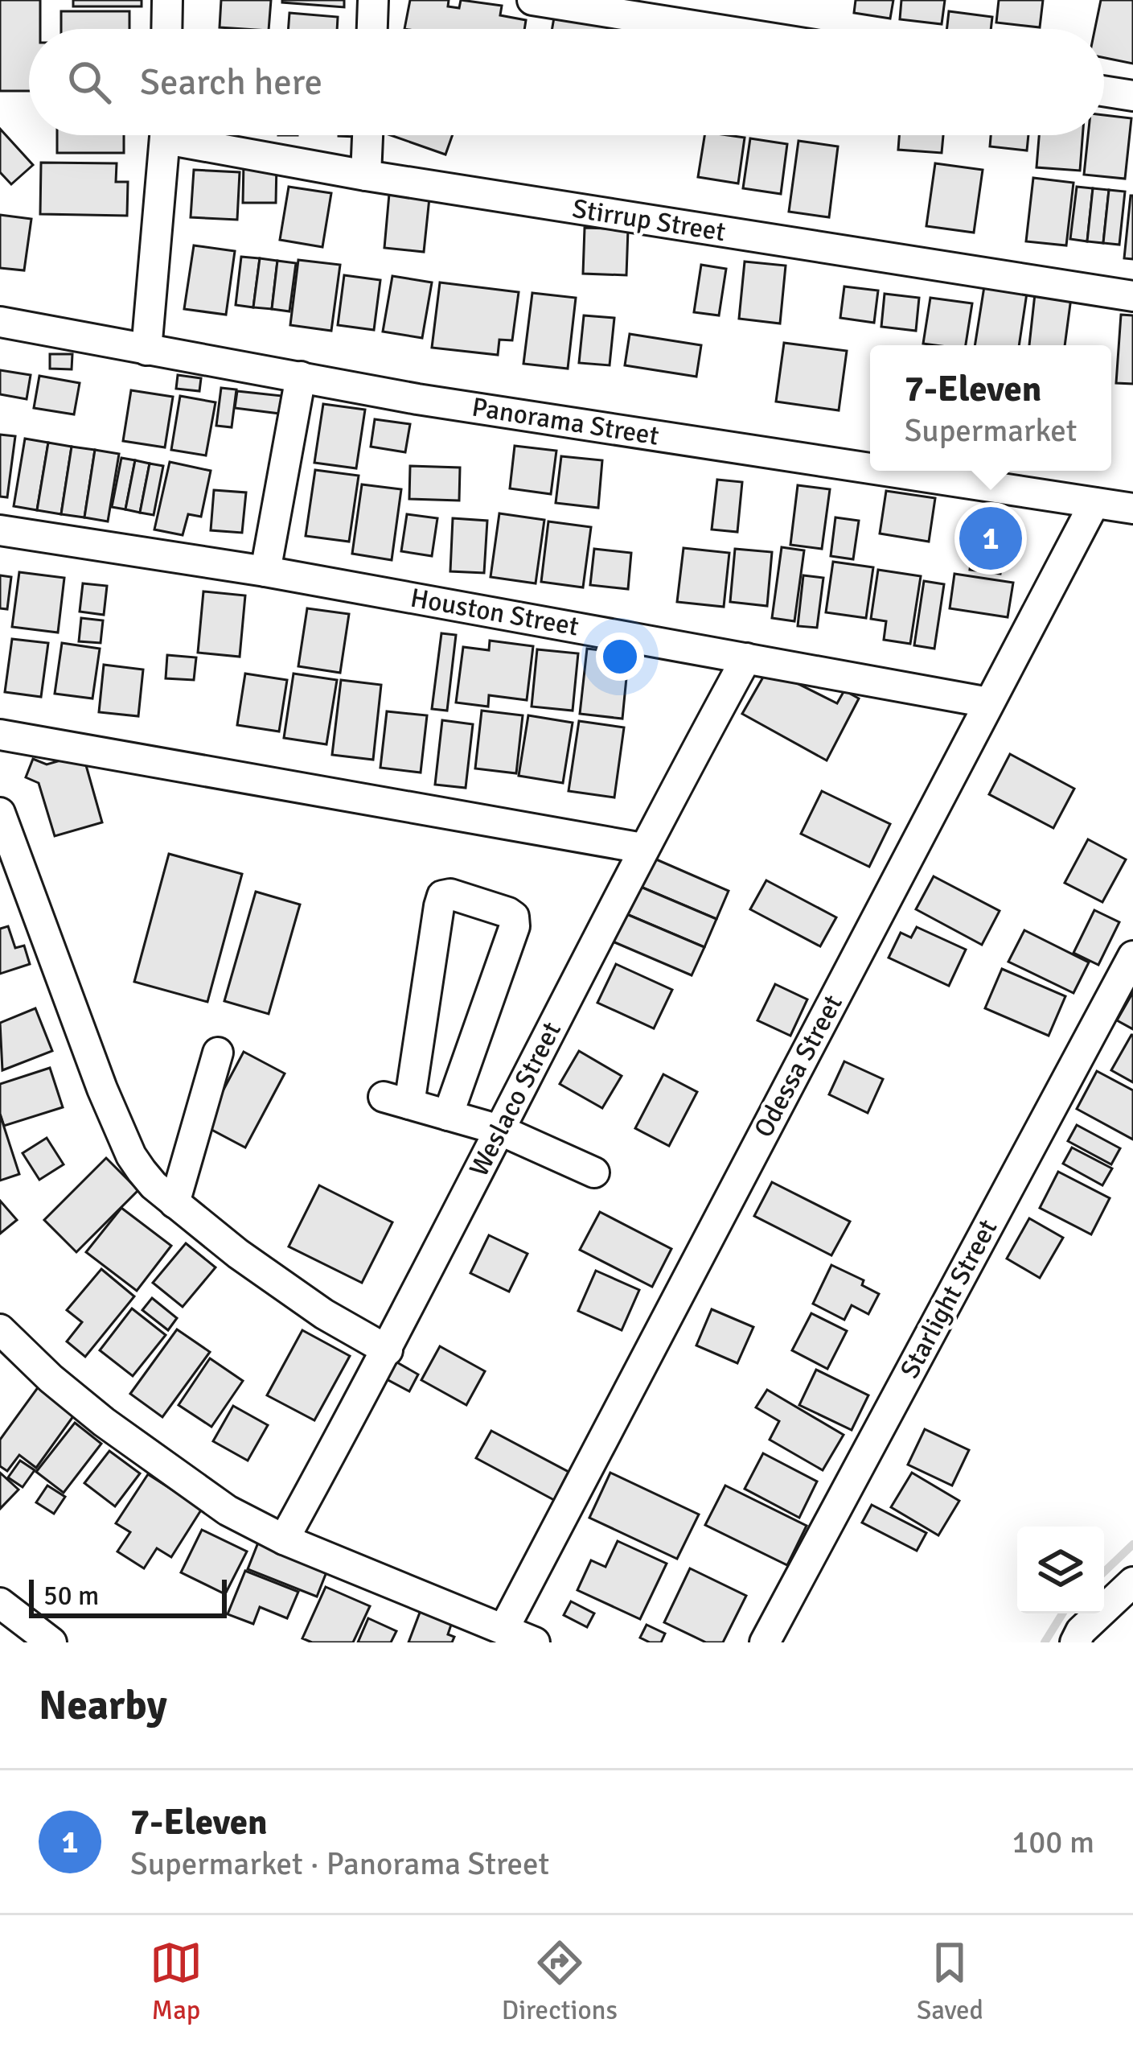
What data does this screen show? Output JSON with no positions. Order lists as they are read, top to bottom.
{
  "streets": {
    "street": [
      "Stirrup Street",
      "Panorama Street",
      "Houston Street",
      "Odessa Street",
      "Weslaco Street",
      "Starlight Street"
    ]
  },
  "crossings": [
    ["Panorama Street", "Odessa Street"],
    ["Houston Street", "Odessa Street"],
    ["Houston Street", "Weslaco Street"]
  ],
  "scale_bar": "50 m",
  "page": {
    "search": "Search here",
    "popup": ["7-Eleven", "Supermarket"],
    "pins": "1",
    "scale": "50 m",
    "heading": "Nearby",
    "list": [
      {
        "mark": "1",
        "name": "7-Eleven",
        "note": "Supermarket · Panorama Street",
        "value": "100 m"
      }
    ],
    "nav": ["Map", "Directions", "Saved"]
  }
}
